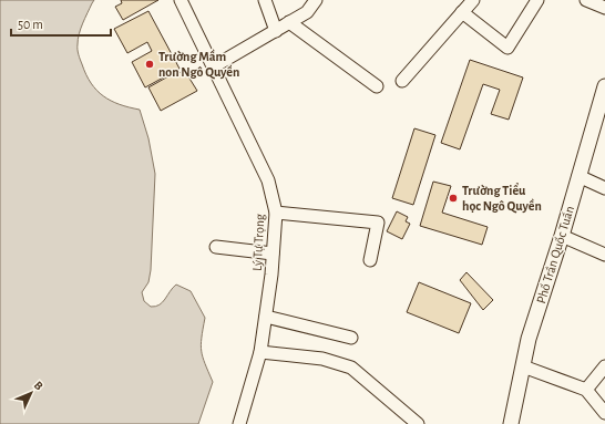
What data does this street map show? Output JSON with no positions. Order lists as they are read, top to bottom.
{
  "streets": {
    "street": ["Lý Tự Trọng", "Phố Trần Quốc Tuấn"]
  },
  "places": ["Trường Mầm non Ngô Quyền", "Trường Tiểu học Ngô Quyền"],
  "scale_bar": "50 m",
  "north": "top right"
}
